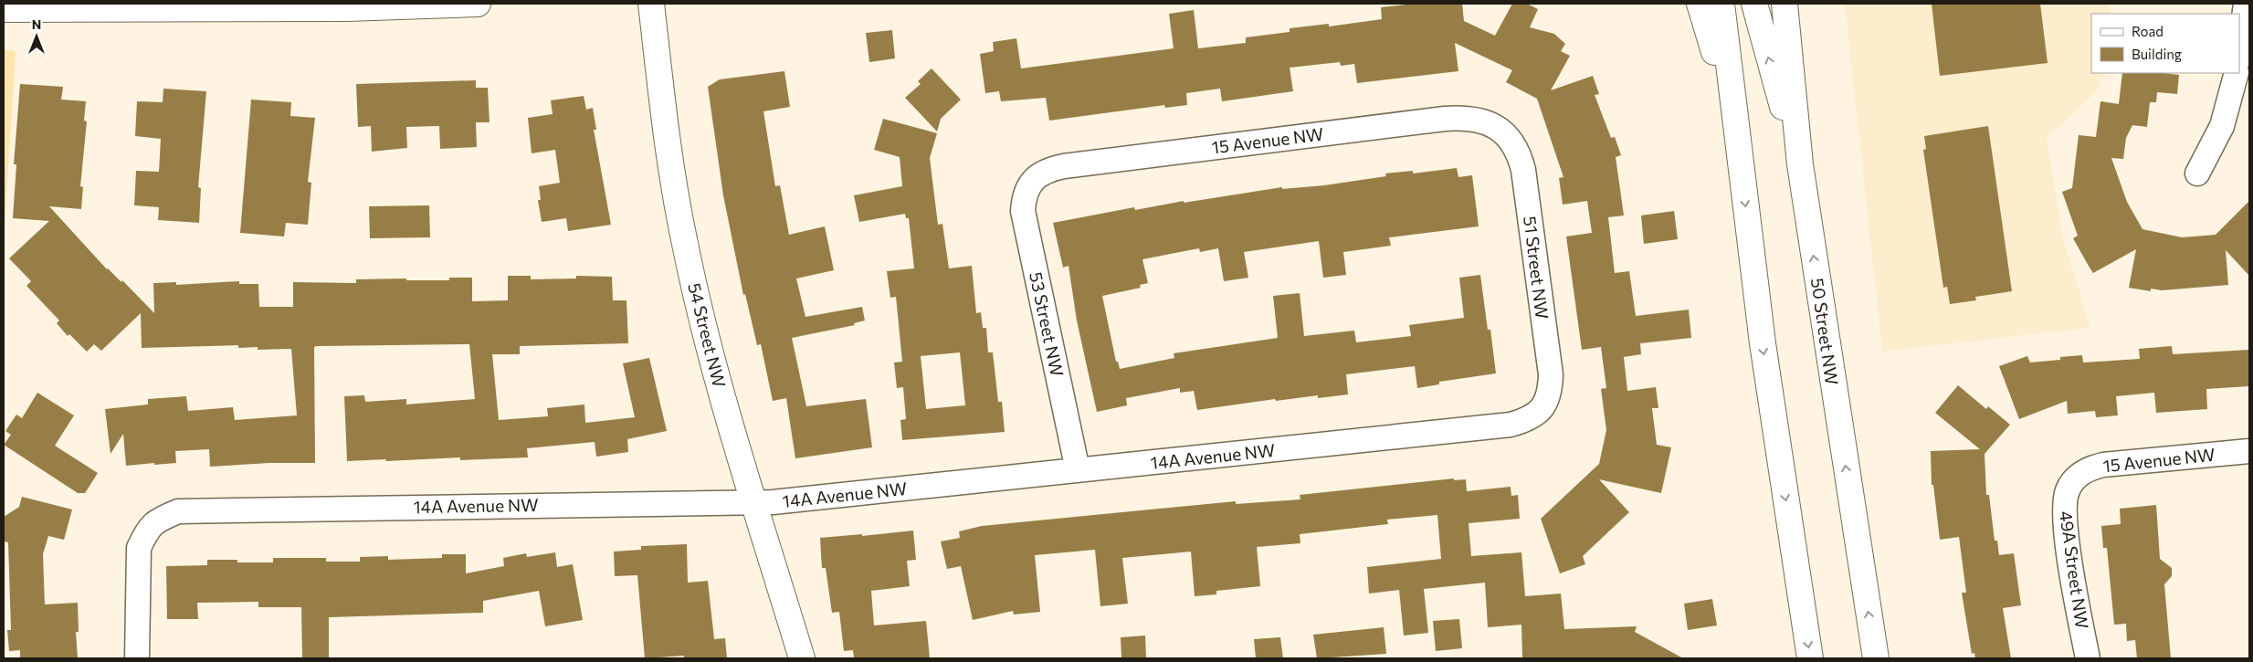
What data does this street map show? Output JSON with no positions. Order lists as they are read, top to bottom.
{
  "streets": {
    "main road": ["50 Street NW", "54 Street NW"],
    "street": [
      "15 Avenue NW",
      "51 Street NW",
      "53 Street NW",
      "14A Avenue NW",
      "49A Street NW"
    ]
  },
  "crossings": [
    ["15 Avenue NW", "51 Street NW"],
    ["15 Avenue NW", "53 Street NW"],
    ["15 Avenue NW", "49A Street NW"],
    ["51 Street NW", "14A Avenue NW"],
    ["53 Street NW", "14A Avenue NW"],
    ["54 Street NW", "14A Avenue NW"]
  ],
  "legend": ["Road", "Building"],
  "north": "top"
}
